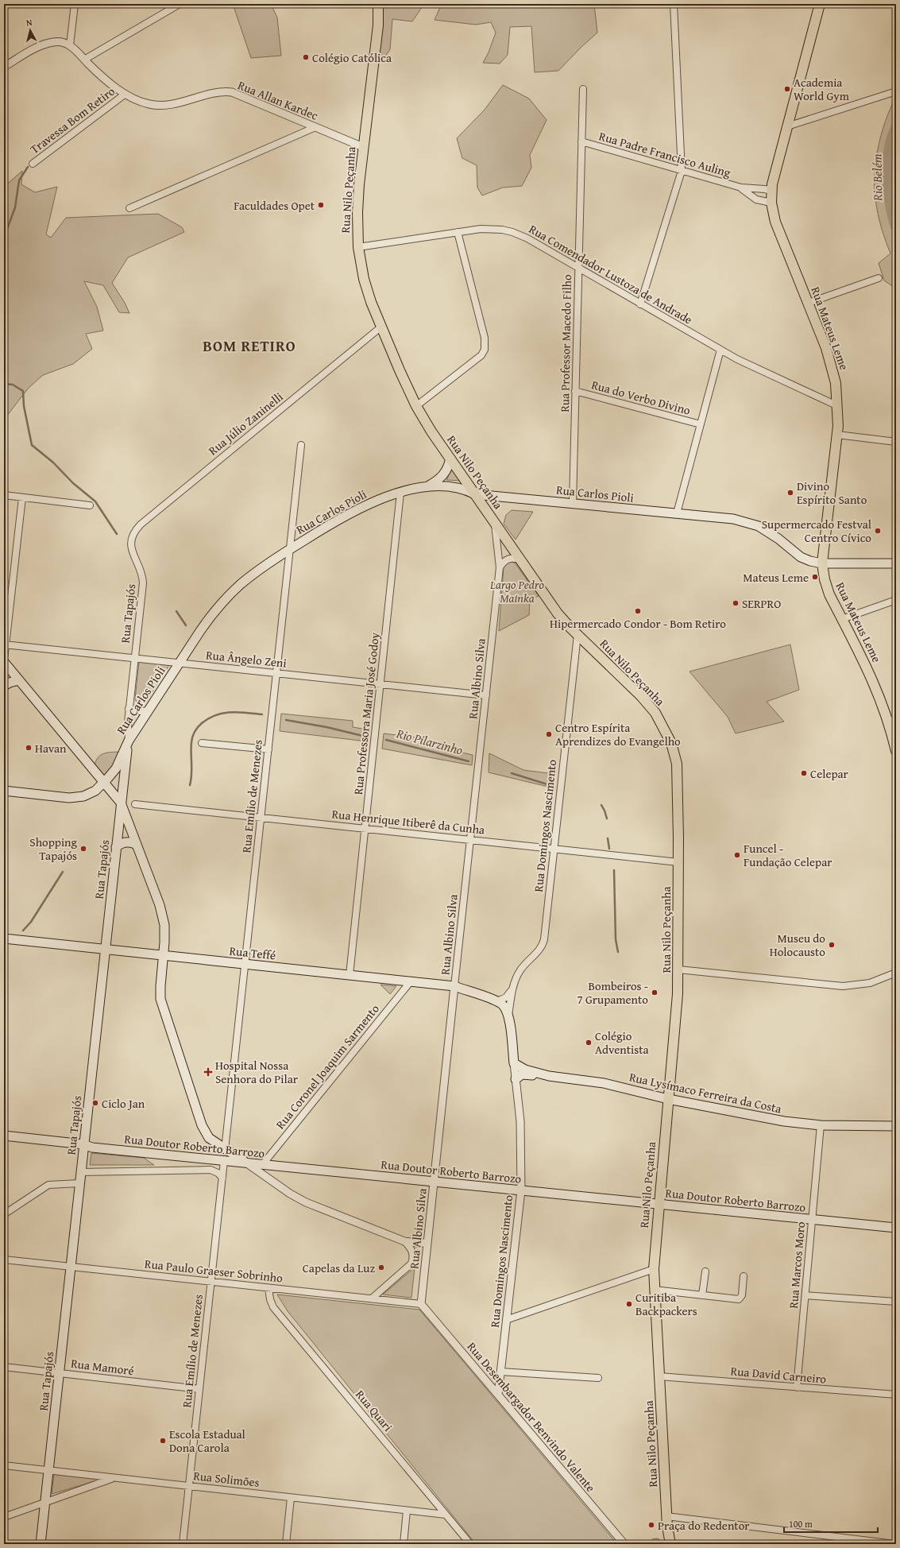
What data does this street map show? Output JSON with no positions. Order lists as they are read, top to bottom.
{
  "streets": {
    "main road": [
      "Rua Nilo Peçanha",
      "Rua Mateus Leme",
      "Rua Carlos Pioli",
      "Rua Tapajós",
      "Rua Domingos Nascimento",
      "Rua Teffé",
      "Rua Lysímaco Ferreira da Costa",
      "Rua Doutor Roberto Barrozo"
    ],
    "street": [
      "Rua Allan Kardec",
      "Travessa Bom Retiro",
      "Rua Padre Francisco Auling",
      "Rua Comendador Lustoza de Andrade",
      "Rua Professor Macedo Filho",
      "Rua do Verbo Divino",
      "Rua Júlio Zaninelli",
      "Rua Ângelo Zeni",
      "Rua Albino Silva",
      "Rua Professora Maria José Godoy",
      "Rua Emílio de Menezes",
      "Rua Henrique Itiberê da Cunha",
      "Rua Coronel Joaquim Sarmento",
      "Rua Marcos Moro",
      "Rua Paulo Graeser Sobrinho",
      "Rua Mamoré",
      "Rua David Carneiro",
      "Rua Quari",
      "Rua Desembargador Benvindo Valente",
      "Rua Solimões"
    ]
  },
  "crossings": [
    ["Rua Allan Kardec", "Travessa Bom Retiro"],
    ["Rua Allan Kardec", "Rua Nilo Peçanha"],
    ["Rua Padre Francisco Auling", "Rua Mateus Leme"],
    ["Rua Padre Francisco Auling", "Rua Professor Macedo Filho"],
    ["Rua Nilo Peçanha", "Rua Comendador Lustoza de Andrade"],
    ["Rua Nilo Peçanha", "Rua Júlio Zaninelli"],
    ["Rua Nilo Peçanha", "Rua Carlos Pioli"],
    ["Rua Nilo Peçanha", "Rua Albino Silva"],
    ["Rua Nilo Peçanha", "Rua Henrique Itiberê da Cunha"],
    ["Rua Nilo Peçanha", "Rua Domingos Nascimento"],
    ["Rua Nilo Peçanha", "Rua Lysímaco Ferreira da Costa"],
    ["Rua Nilo Peçanha", "Rua Doutor Roberto Barrozo"],
    ["Rua Nilo Peçanha", "Rua David Carneiro"],
    ["Rua Comendador Lustoza de Andrade", "Rua Mateus Leme"],
    ["Rua Comendador Lustoza de Andrade", "Rua Professor Macedo Filho"],
    ["Rua Mateus Leme", "Rua Carlos Pioli"],
    ["Rua Professor Macedo Filho", "Rua do Verbo Divino"],
    ["Rua Professor Macedo Filho", "Rua Carlos Pioli"],
    ["Rua Júlio Zaninelli", "Rua Tapajós"],
    ["Rua Carlos Pioli", "Rua Tapajós"],
    ["Rua Carlos Pioli", "Rua Ângelo Zeni"],
    ["Rua Carlos Pioli", "Rua Professora Maria José Godoy"],
    ["Rua Carlos Pioli", "Rua Emílio de Menezes"],
    ["Rua Tapajós", "Rua Ângelo Zeni"],
    ["Rua Tapajós", "Rua Teffé"],
    ["Rua Tapajós", "Rua Doutor Roberto Barrozo"],
    ["Rua Tapajós", "Rua Paulo Graeser Sobrinho"],
    ["Rua Tapajós", "Rua Mamoré"],
    ["Rua Tapajós", "Rua Solimões"],
    ["Rua Ângelo Zeni", "Rua Albino Silva"],
    ["Rua Ângelo Zeni", "Rua Professora Maria José Godoy"],
    ["Rua Ângelo Zeni", "Rua Emílio de Menezes"],
    ["Rua Albino Silva", "Rua Henrique Itiberê da Cunha"],
    ["Rua Albino Silva", "Rua Teffé"],
    ["Rua Albino Silva", "Rua Doutor Roberto Barrozo"],
    ["Rua Albino Silva", "Rua Paulo Graeser Sobrinho"],
    ["Rua Albino Silva", "Rua Desembargador Benvindo Valente"],
    ["Rua Professora Maria José Godoy", "Rua Henrique Itiberê da Cunha"],
    ["Rua Professora Maria José Godoy", "Rua Teffé"],
    ["Rua Emílio de Menezes", "Rua Henrique Itiberê da Cunha"],
    ["Rua Emílio de Menezes", "Rua Teffé"],
    ["Rua Emílio de Menezes", "Rua Doutor Roberto Barrozo"],
    ["Rua Emílio de Menezes", "Rua Paulo Graeser Sobrinho"],
    ["Rua Emílio de Menezes", "Rua Mamoré"],
    ["Rua Emílio de Menezes", "Rua Solimões"],
    ["Rua Henrique Itiberê da Cunha", "Rua Domingos Nascimento"],
    ["Rua Domingos Nascimento", "Rua Teffé"],
    ["Rua Domingos Nascimento", "Rua Lysímaco Ferreira da Costa"],
    ["Rua Domingos Nascimento", "Rua Doutor Roberto Barrozo"],
    ["Rua Domingos Nascimento", "Rua Desembargador Benvindo Valente"],
    ["Rua Teffé", "Rua Coronel Joaquim Sarmento"],
    ["Rua Coronel Joaquim Sarmento", "Rua Doutor Roberto Barrozo"],
    ["Rua Lysímaco Ferreira da Costa", "Rua Marcos Moro"],
    ["Rua Doutor Roberto Barrozo", "Rua Marcos Moro"],
    ["Rua Marcos Moro", "Rua David Carneiro"],
    ["Rua Paulo Graeser Sobrinho", "Rua Quari"],
    ["Rua Paulo Graeser Sobrinho", "Rua Desembargador Benvindo Valente"],
    ["Rua Quari", "Rua Solimões"]
  ],
  "districts": ["BOM RETIRO"],
  "water": ["Rio Belém", "Rio Pilarzinho"],
  "parks": ["Largo Pedro Mainka"],
  "places": {
    "other": [
      "Colégio Católica",
      "Academia World Gym",
      "Faculdades Opet",
      "Divino Espírito Santo",
      "Supermercado Festval Centro Cívico",
      "Mateus Leme",
      "SERPRO",
      "Hipermercado Condor - Bom Retiro",
      "Centro Espírita Aprendizes do Evangelho",
      "Havan",
      "Celepar",
      "Shopping Tapajós",
      "Funcel - Fundação Celepar",
      "Museu do Holocausto",
      "Bombeiros - 7 Grupamento",
      "Colégio Adventista",
      "Ciclo Jan",
      "Capelas da Luz",
      "Curitiba Backpackers",
      "Escola Estadual Dona Carola",
      "Praça do Redentor"
    ],
    "health": ["Hospital Nossa Senhora do Pilar"]
  },
  "scale_bar": "100 m",
  "north": "top"
}
